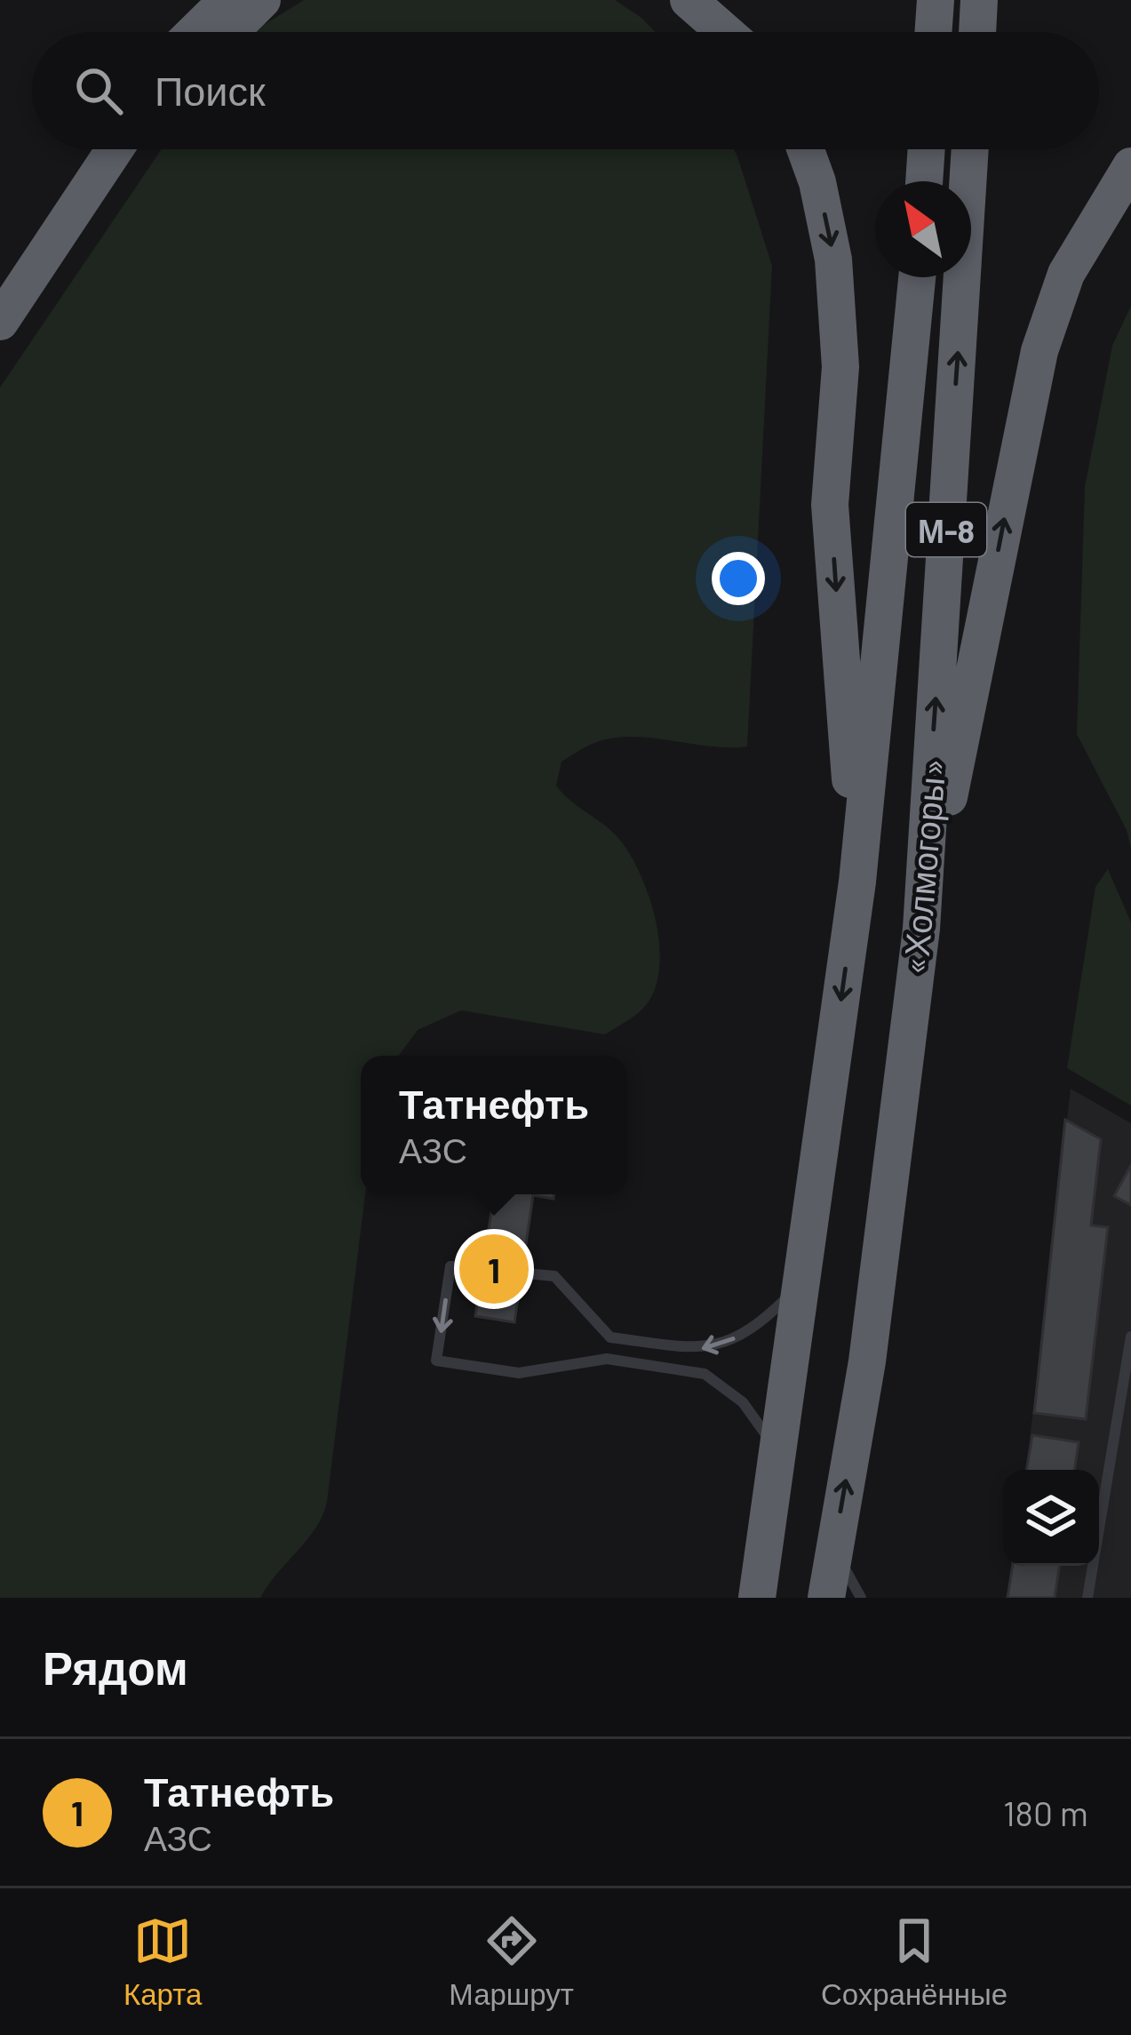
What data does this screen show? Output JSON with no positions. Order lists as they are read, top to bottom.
{
  "streets": {
    "highway": ["М-8", "«Холмогоры»"]
  },
  "north": "top left",
  "page": {
    "search": "Поиск",
    "popup": ["Татнефть", "АЗС"],
    "pins": "1",
    "heading": "Рядом",
    "list": [
      {
        "mark": "1",
        "name": "Татнефть",
        "note": "АЗС",
        "value": "180 m"
      }
    ],
    "nav": ["Карта", "Маршрут", "Сохранённые"]
  }
}
